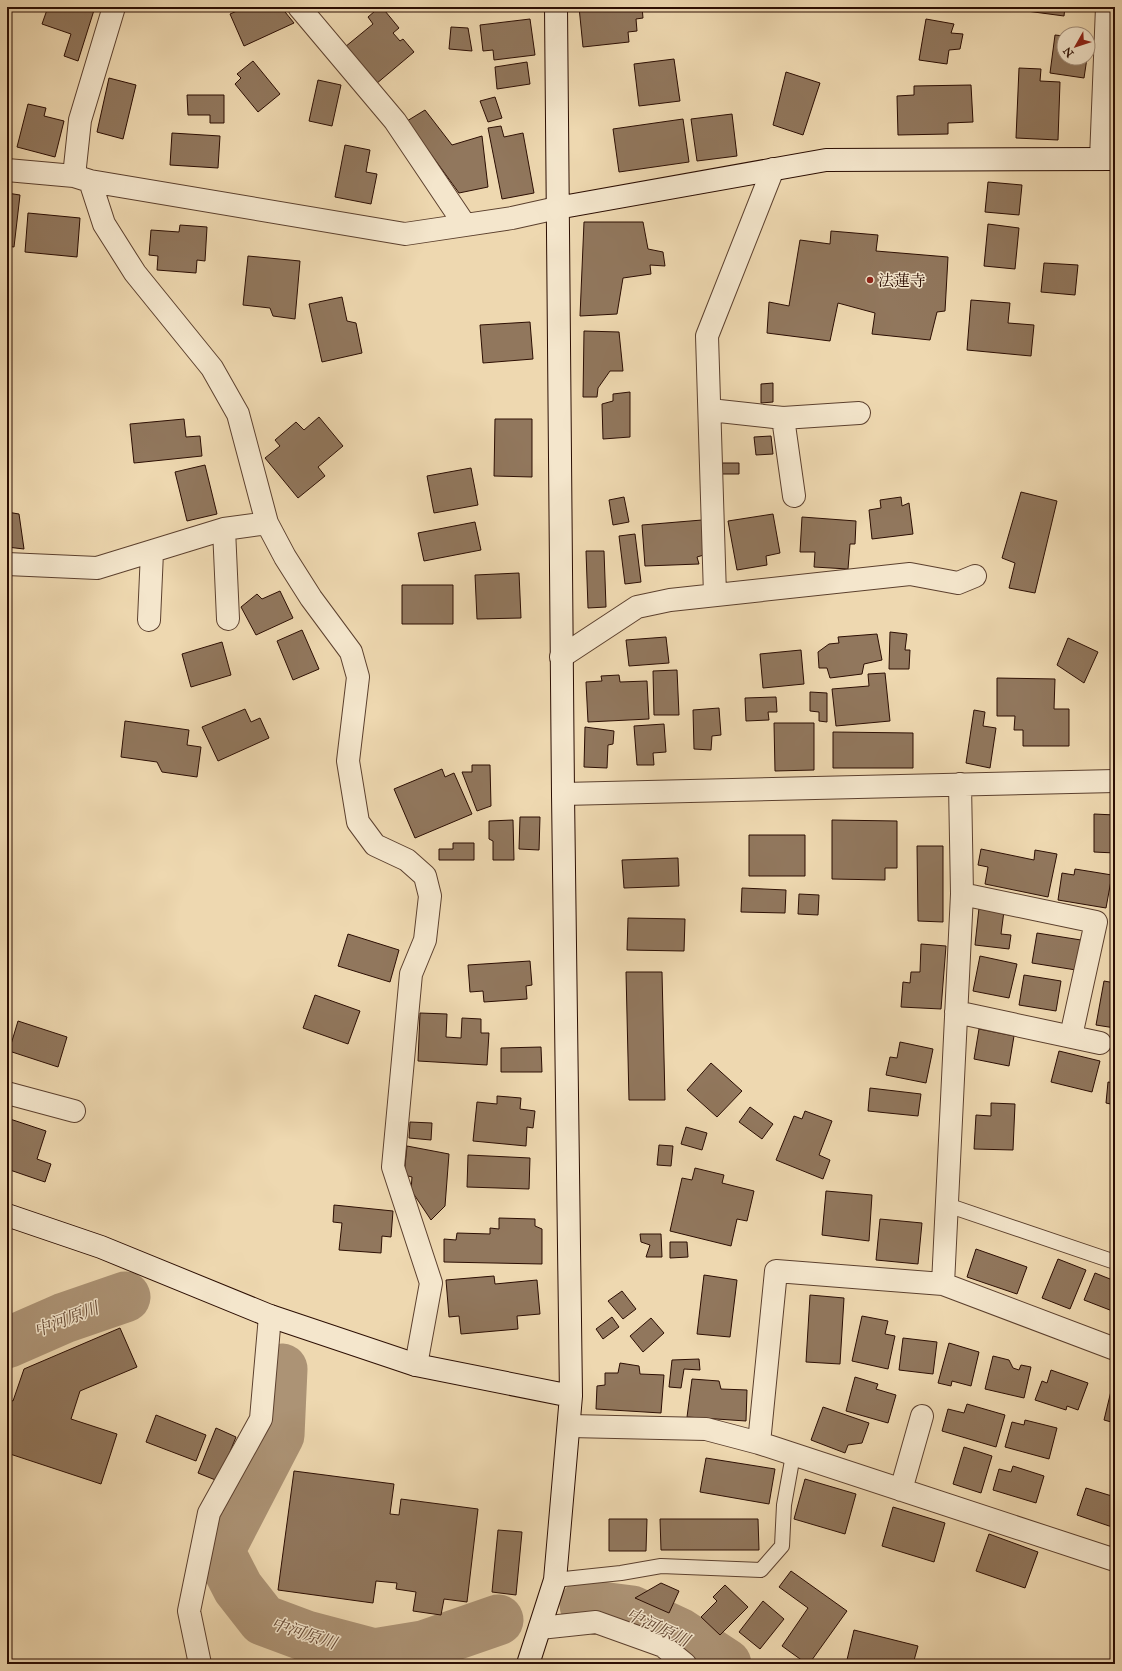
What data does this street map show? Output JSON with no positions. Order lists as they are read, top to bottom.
{
  "water": ["中河原川"],
  "places": ["法蓮寺"],
  "north": "bottom left"
}
